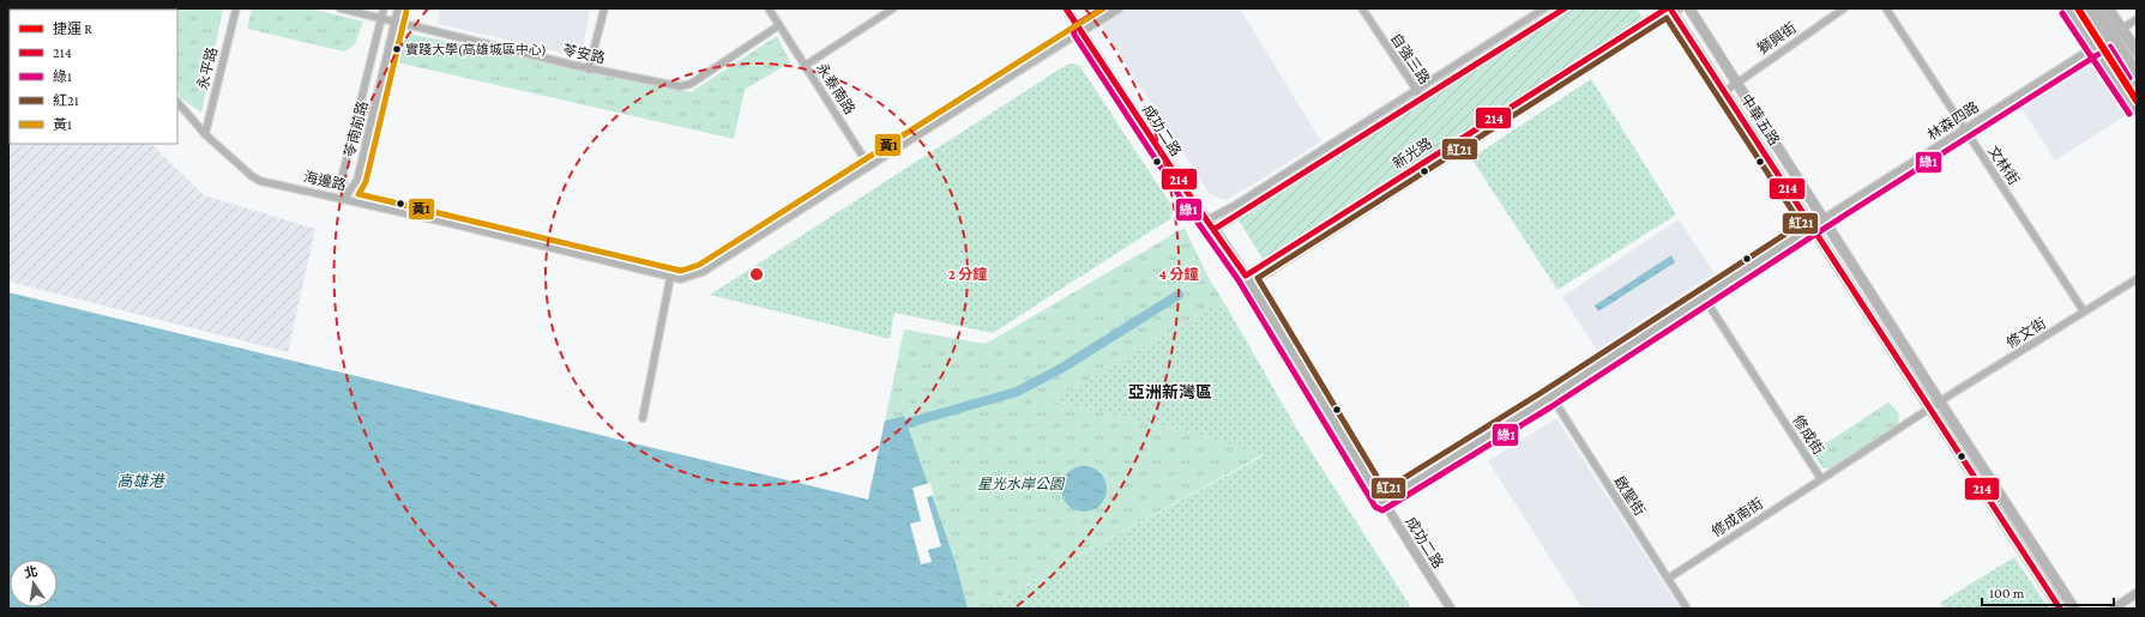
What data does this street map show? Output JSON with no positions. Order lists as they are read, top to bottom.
{
  "streets": {
    "main road": ["中華五路"],
    "street": [
      "獅興街",
      "苓安路",
      "自強三路",
      "永平路",
      "永泰南路",
      "林森四路",
      "苓南前路",
      "成功二路",
      "新光路",
      "文林街",
      "海邊路",
      "修文街",
      "修成街",
      "啟聖街",
      "修成南街"
    ]
  },
  "crossings": [
    ["獅興街", "中華五路"],
    ["苓安路", "永泰南路"],
    ["苓安路", "苓南前路"],
    ["永平路", "海邊路"],
    ["永泰南路", "海邊路"],
    ["中華五路", "林森四路"],
    ["中華五路", "新光路"],
    ["中華五路", "修文街"],
    ["林森四路", "文林街"],
    ["苓南前路", "海邊路"],
    ["成功二路", "新光路"],
    ["成功二路", "海邊路"],
    ["文林街", "修文街"],
    ["修成街", "修成南街"],
    ["啟聖街", "修成南街"]
  ],
  "districts": ["亞洲新灣區"],
  "water": ["高雄港"],
  "parks": ["星光水岸公園"],
  "places": ["實踐大學(高雄城區中心)"],
  "lines": [
    "metro line R",
    "transit line 214",
    "transit line 綠1",
    "transit line 黃1",
    "transit line 紅21"
  ],
  "legend": [
    "捷運 R",
    "214",
    "綠1",
    "紅21",
    "黃1"
  ],
  "scale_bar": "100 m",
  "north": "top",
  "rings": ["2 分鐘", "4 分鐘"]
}
